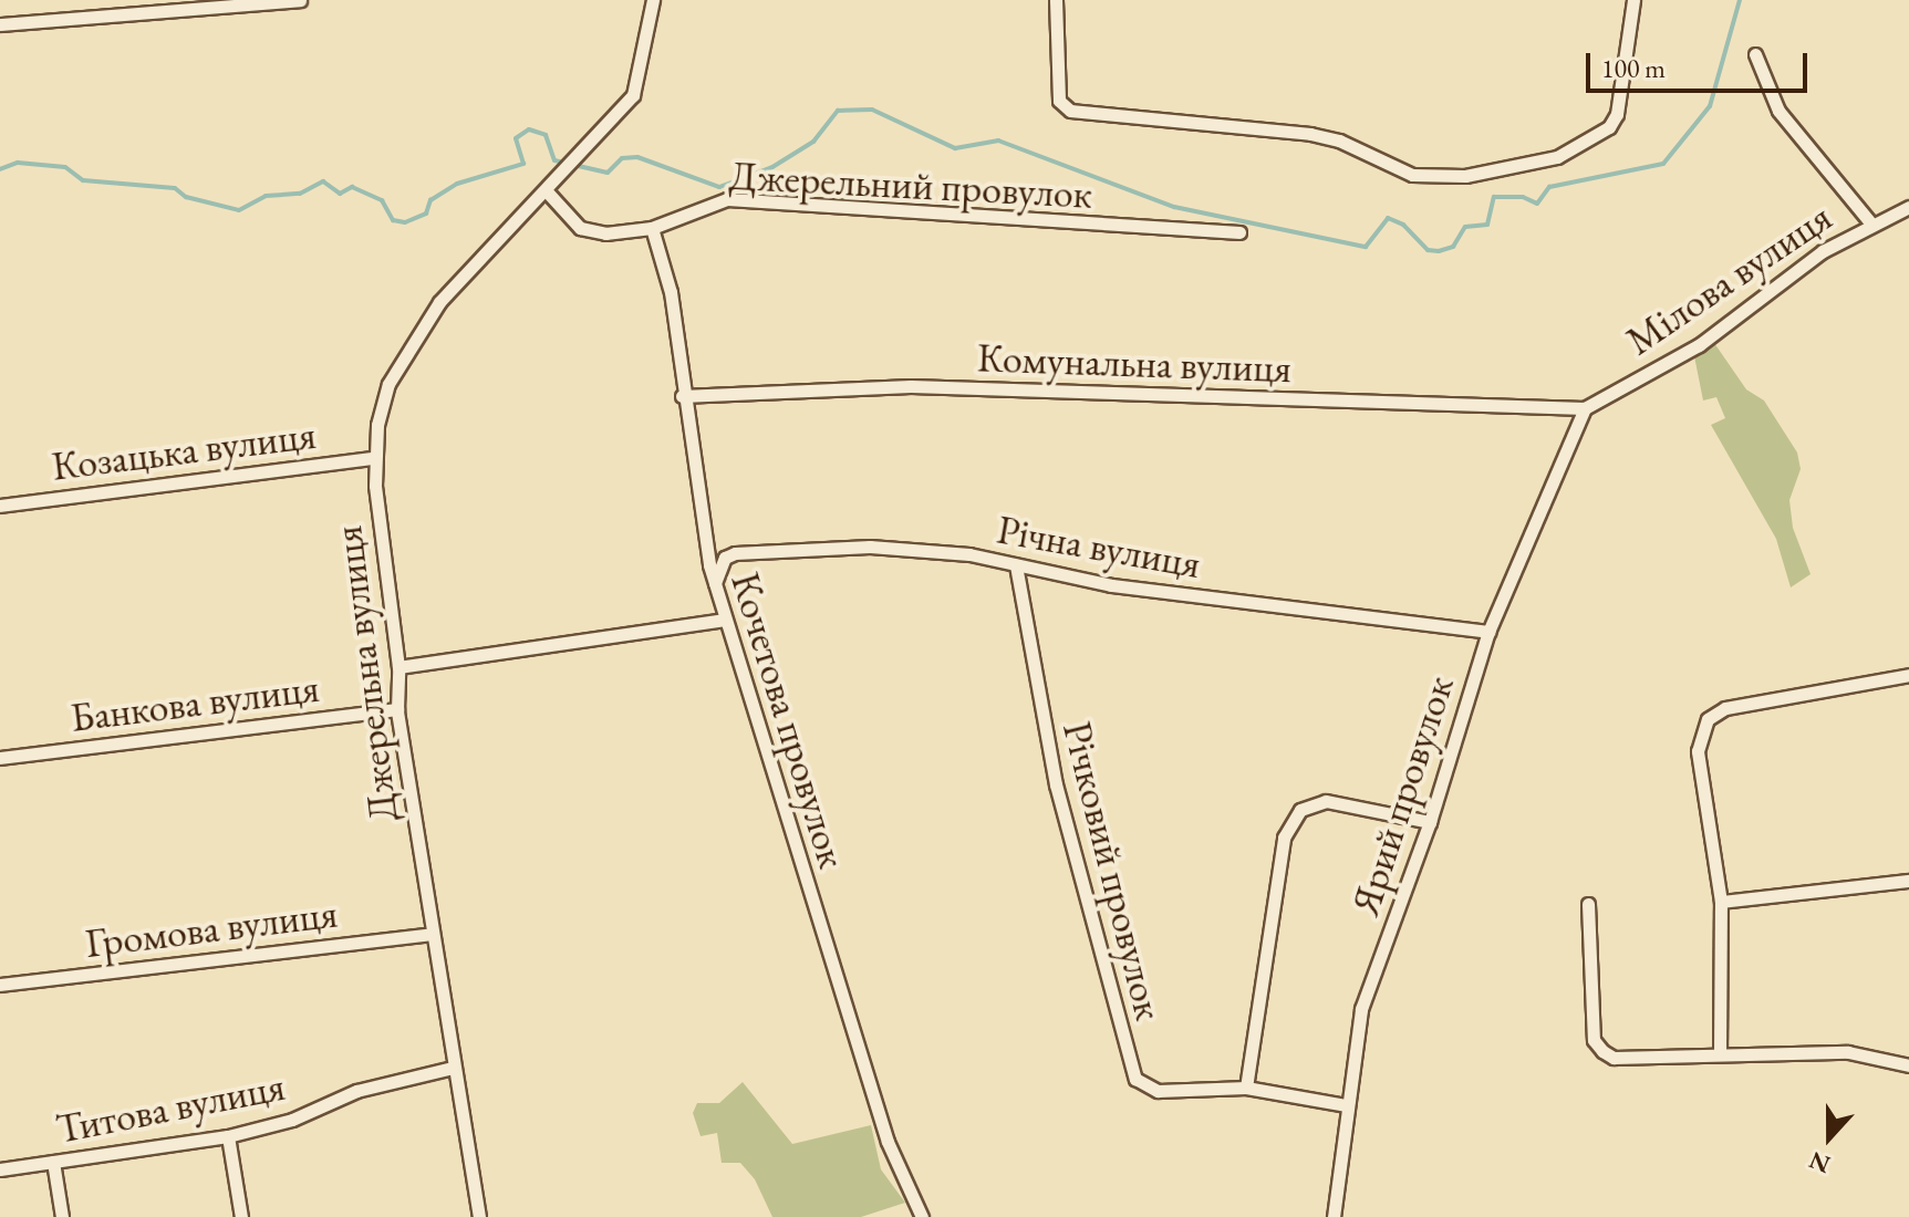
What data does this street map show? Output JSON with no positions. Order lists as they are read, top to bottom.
{
  "streets": {
    "street": [
      "Джерельний провулок",
      "Мілова вулиця",
      "Комунальна вулиця",
      "Козацька вулиця",
      "Річна вулиця",
      "Джерельна вулиця",
      "Банкова вулиця",
      "Кочетова провулок",
      "Ярий провулок",
      "Річковий провулок",
      "Громова вулиця",
      "Титова вулиця"
    ]
  },
  "crossings": [
    ["Джерельний провулок", "Джерельна вулиця"],
    ["Джерельний провулок", "Кочетова провулок"],
    ["Мілова вулиця", "Комунальна вулиця"],
    ["Мілова вулиця", "Ярий провулок"],
    ["Комунальна вулиця", "Кочетова провулок"],
    ["Комунальна вулиця", "Ярий провулок"],
    ["Козацька вулиця", "Джерельна вулиця"],
    ["Річна вулиця", "Кочетова провулок"],
    ["Річна вулиця", "Ярий провулок"],
    ["Річна вулиця", "Річковий провулок"],
    ["Джерельна вулиця", "Банкова вулиця"],
    ["Джерельна вулиця", "Громова вулиця"],
    ["Джерельна вулиця", "Титова вулиця"],
    ["Ярий провулок", "Річковий провулок"]
  ],
  "scale_bar": "100 m",
  "north": "bottom"
}
